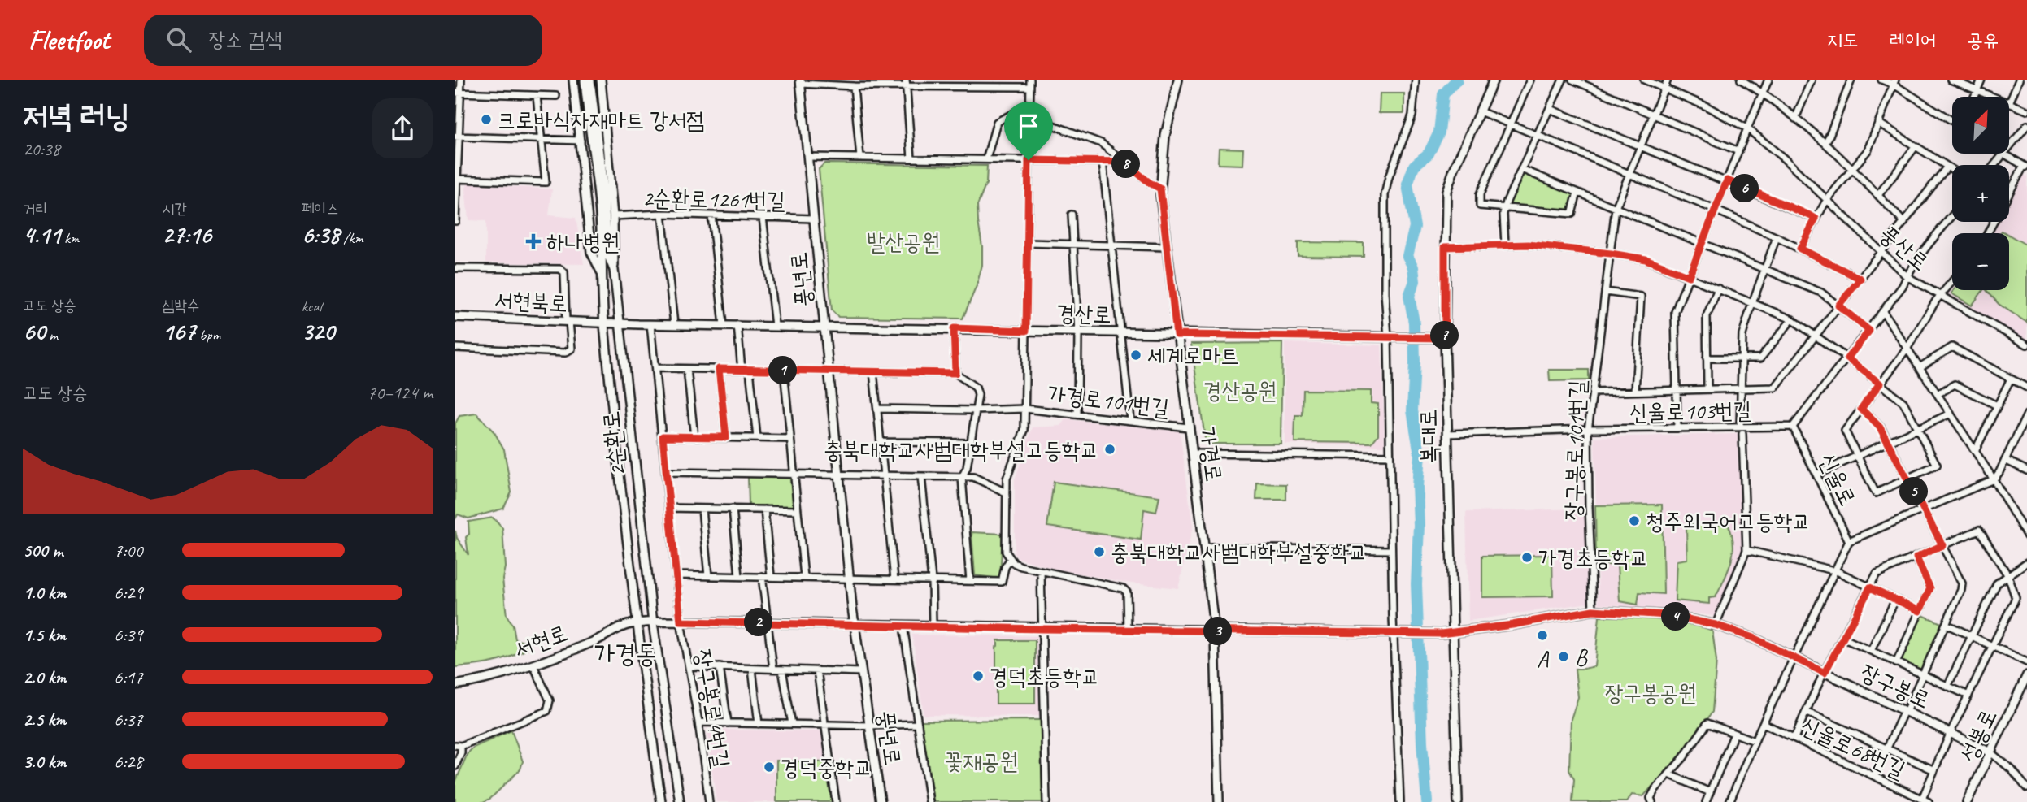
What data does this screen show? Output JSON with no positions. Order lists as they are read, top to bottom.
{
  "streets": {
    "street": [
      "2순환로1261번길",
      "풍산로",
      "풍년로",
      "서현북로",
      "경산로",
      "가경로101번길",
      "신율로103번길",
      "복대로",
      "2순환로",
      "장구봉로101번길",
      "가경로",
      "신율로",
      "서현로",
      "장구봉로",
      "장구봉로4번길",
      "성봉로",
      "신율로68번길"
    ]
  },
  "crossings": [
    ["2순환로1261번길", "풍년로"],
    ["풍산로", "장구봉로101번길"],
    ["풍년로", "경산로"],
    ["서현북로", "경산로"],
    ["서현북로", "2순환로"],
    ["경산로", "복대로"],
    ["경산로", "2순환로"],
    ["경산로", "가경로"],
    ["경산로", "장구봉로4번길"],
    ["가경로101번길", "가경로"],
    ["신율로103번길", "복대로"],
    ["신율로103번길", "장구봉로101번길"],
    ["신율로103번길", "신율로"],
    ["복대로", "장구봉로"],
    ["2순환로", "서현로"],
    ["장구봉로101번길", "장구봉로"],
    ["신율로", "장구봉로"],
    ["신율로", "신율로68번길"],
    ["장구봉로", "성봉로"]
  ],
  "districts": ["가경동"],
  "parks": [
    "발산공원",
    "경산공원",
    "장구봉공원",
    "꽃재공원"
  ],
  "places": {
    "other": [
      "크로바식자재마트 강서점",
      "세계로마트",
      "충북대학교사범대학부설고등학교",
      "청주외국어고등학교",
      "충북대학교사범대학부설중학교",
      "가경초등학교",
      "A",
      "B",
      "경덕초등학교",
      "경덕중학교"
    ],
    "health": ["하나병원"]
  },
  "north": "top right",
  "page": {
    "header": "Fleetfoot",
    "search": "장소 검색",
    "nav": ["지도", "레이어", "공유"],
    "heading": ["저녁 러닝", "20:38"],
    "map_buttons": ["+", "−"],
    "pins": [
      "8",
      "6",
      "7",
      "1",
      "5",
      "4",
      "2",
      "3"
    ],
    "stats": [
      ["거리", "4.11 km"],
      ["시간", "27:16"],
      ["페이스", "6:38 /km"],
      ["고도 상승", "60 m"],
      ["심박수", "167 bpm"],
      ["kcal", "320"]
    ],
    "chart": ["고도 상승", "70–124 m"],
    "list": [
      {
        "name": "500 m",
        "note": "7:00"
      },
      {
        "name": "1.0 km",
        "note": "6:29"
      },
      {
        "name": "1.5 km",
        "note": "6:39"
      },
      {
        "name": "2.0 km",
        "note": "6:17"
      },
      {
        "name": "2.5 km",
        "note": "6:37"
      },
      {
        "name": "3.0 km",
        "note": "6:28"
      }
    ]
  }
}
